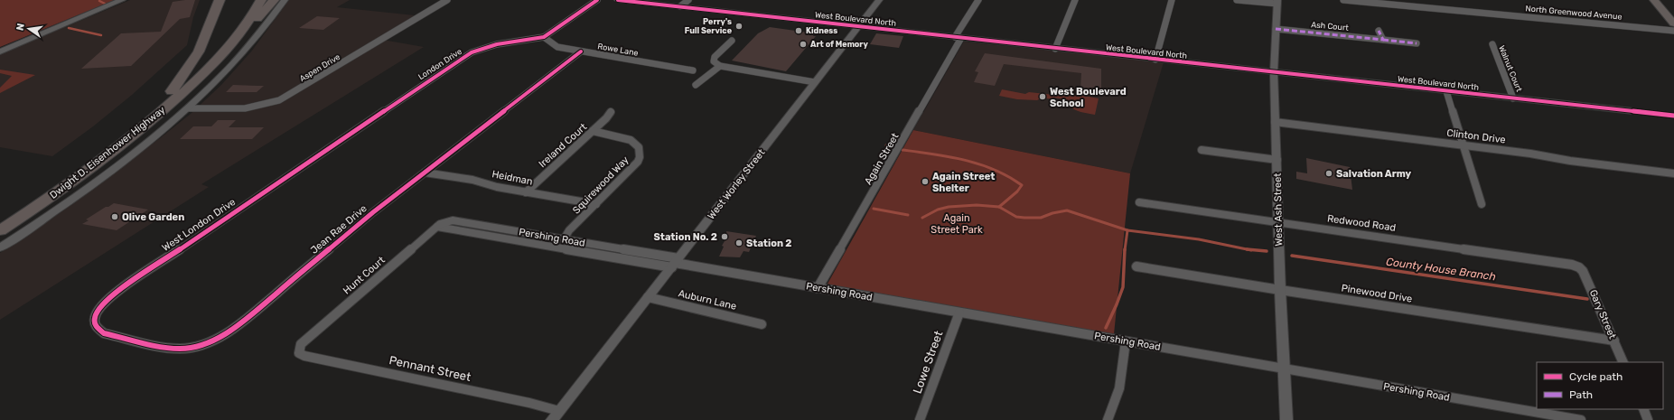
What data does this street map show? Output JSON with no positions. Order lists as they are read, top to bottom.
{
  "streets": {
    "highway": ["Dwight D. Eisenhower Highway"],
    "main road": ["West Boulevard North"],
    "street": [
      "North Greenwood Avenue",
      "Ash Court",
      "Rowe Lane",
      "London Drive",
      "Aspen Drive",
      "Walnut Court",
      "Clinton Drive",
      "Ireland Court",
      "Again Street",
      "Heidman",
      "West Worley Street",
      "Squirewood Way",
      "West Ash Street",
      "Redwood Road",
      "West London Drive",
      "Jean Rae Drive",
      "Pershing Road",
      "Hunt Court",
      "Pinewood Drive",
      "Auburn Lane",
      "Gary Street",
      "Lowe Street",
      "Pennant Street"
    ]
  },
  "crossings": [
    ["West Boulevard North", "Walnut Court"],
    ["West Boulevard North", "Again Street"],
    ["West Boulevard North", "West Worley Street"],
    ["West Boulevard North", "West Ash Street"],
    ["Ash Court", "West Ash Street"],
    ["Rowe Lane", "London Drive"],
    ["Rowe Lane", "Jean Rae Drive"],
    ["London Drive", "West London Drive"],
    ["Clinton Drive", "West Ash Street"],
    ["Ireland Court", "Heidman"],
    ["Ireland Court", "Squirewood Way"],
    ["Again Street", "Pershing Road"],
    ["Heidman", "Squirewood Way"],
    ["Heidman", "Jean Rae Drive"],
    ["West Worley Street", "Pershing Road"],
    ["West Worley Street", "Auburn Lane"],
    ["West Worley Street", "Pennant Street"],
    ["Squirewood Way", "Pershing Road"],
    ["West Ash Street", "Redwood Road"],
    ["West Ash Street", "Pershing Road"],
    ["West Ash Street", "Pinewood Drive"],
    ["Redwood Road", "Gary Street"],
    ["West London Drive", "Jean Rae Drive"],
    ["Pershing Road", "Hunt Court"],
    ["Pershing Road", "Lowe Street"],
    ["Hunt Court", "Pennant Street"],
    ["Pinewood Drive", "Gary Street"]
  ],
  "water": ["County House Branch"],
  "parks": ["Again Street Park"],
  "places": [
    "Perry's Full Service",
    "Kidness",
    "Art of Memory",
    "West Boulevard School",
    "Salvation Army",
    "Again Street Shelter",
    "Olive Garden",
    "Station No. 2",
    "Station 2"
  ],
  "legend": ["Cycle path", "Path"],
  "north": "left"
}
